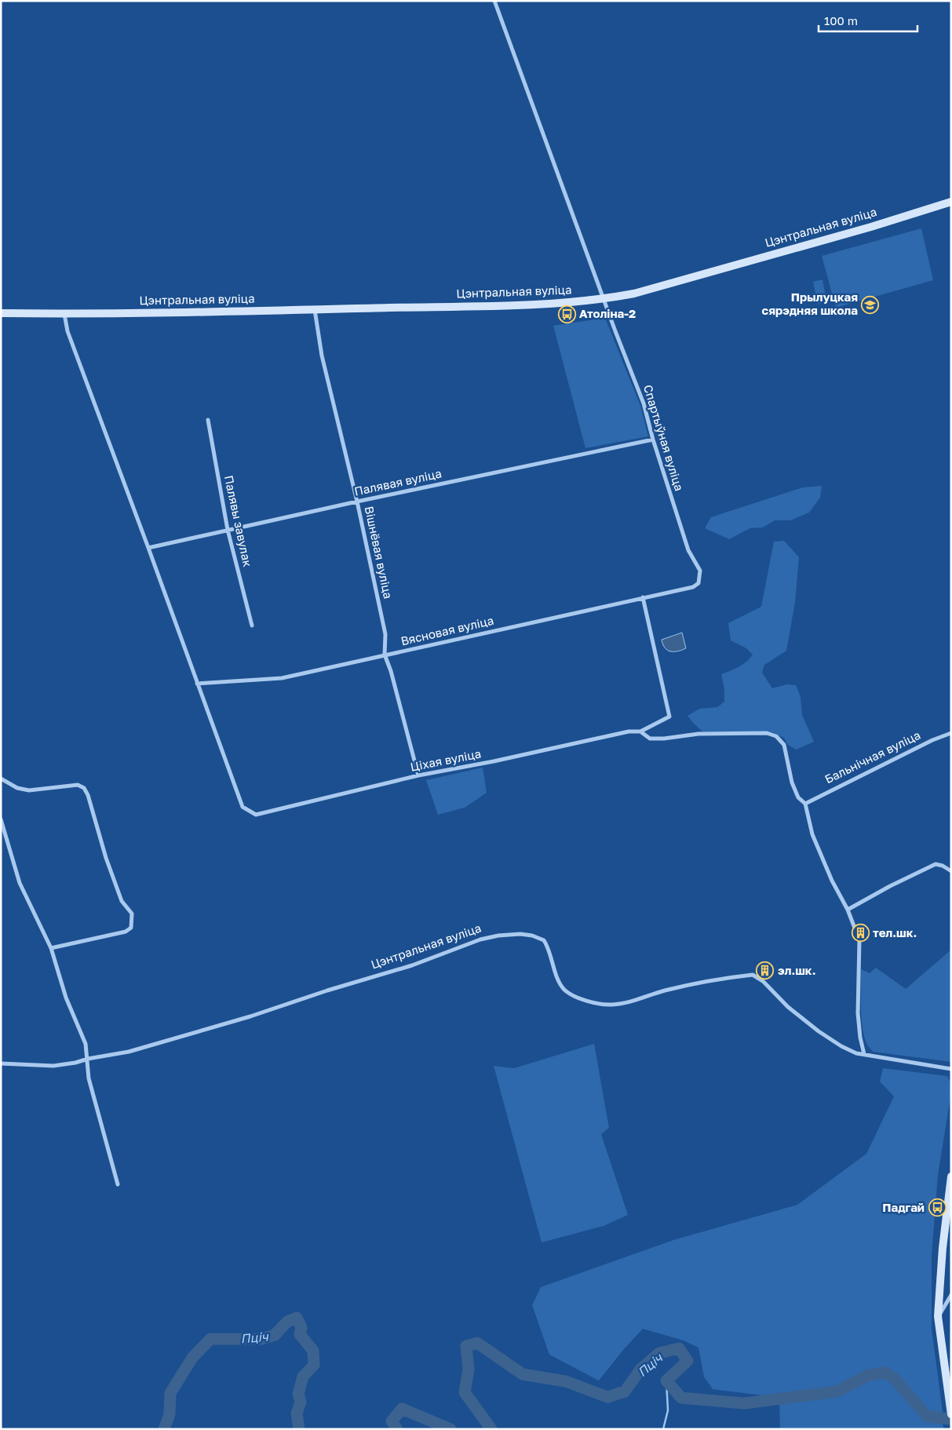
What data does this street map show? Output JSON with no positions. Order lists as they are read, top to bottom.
{
  "streets": {
    "street": [
      "Цэнтральная вуліца",
      "Спартыўная вуліца",
      "Палявая вуліца",
      "Палявы завулак",
      "Вішнёвая вуліца",
      "Вясновая вуліца",
      "Бальнічная вуліца",
      "Ціхая вуліца"
    ]
  },
  "crossings": [
    ["Цэнтральная вуліца", "Спартыўная вуліца"],
    ["Цэнтральная вуліца", "Вішнёвая вуліца"],
    ["Спартыўная вуліца", "Палявая вуліца"],
    ["Спартыўная вуліца", "Вясновая вуліца"],
    ["Палявая вуліца", "Палявы завулак"],
    ["Палявая вуліца", "Вішнёвая вуліца"],
    ["Вішнёвая вуліца", "Вясновая вуліца"],
    ["Вішнёвая вуліца", "Ціхая вуліца"],
    ["Вясновая вуліца", "Ціхая вуліца"]
  ],
  "water": ["Пціч"],
  "places": {
    "school or university": ["Прылуцкая сярэдняя школа"],
    "bus stop": ["Атоліна-2", "Падгай"],
    "building": ["тел.шк.", "эл.шк."]
  },
  "scale_bar": "100 m"
}
